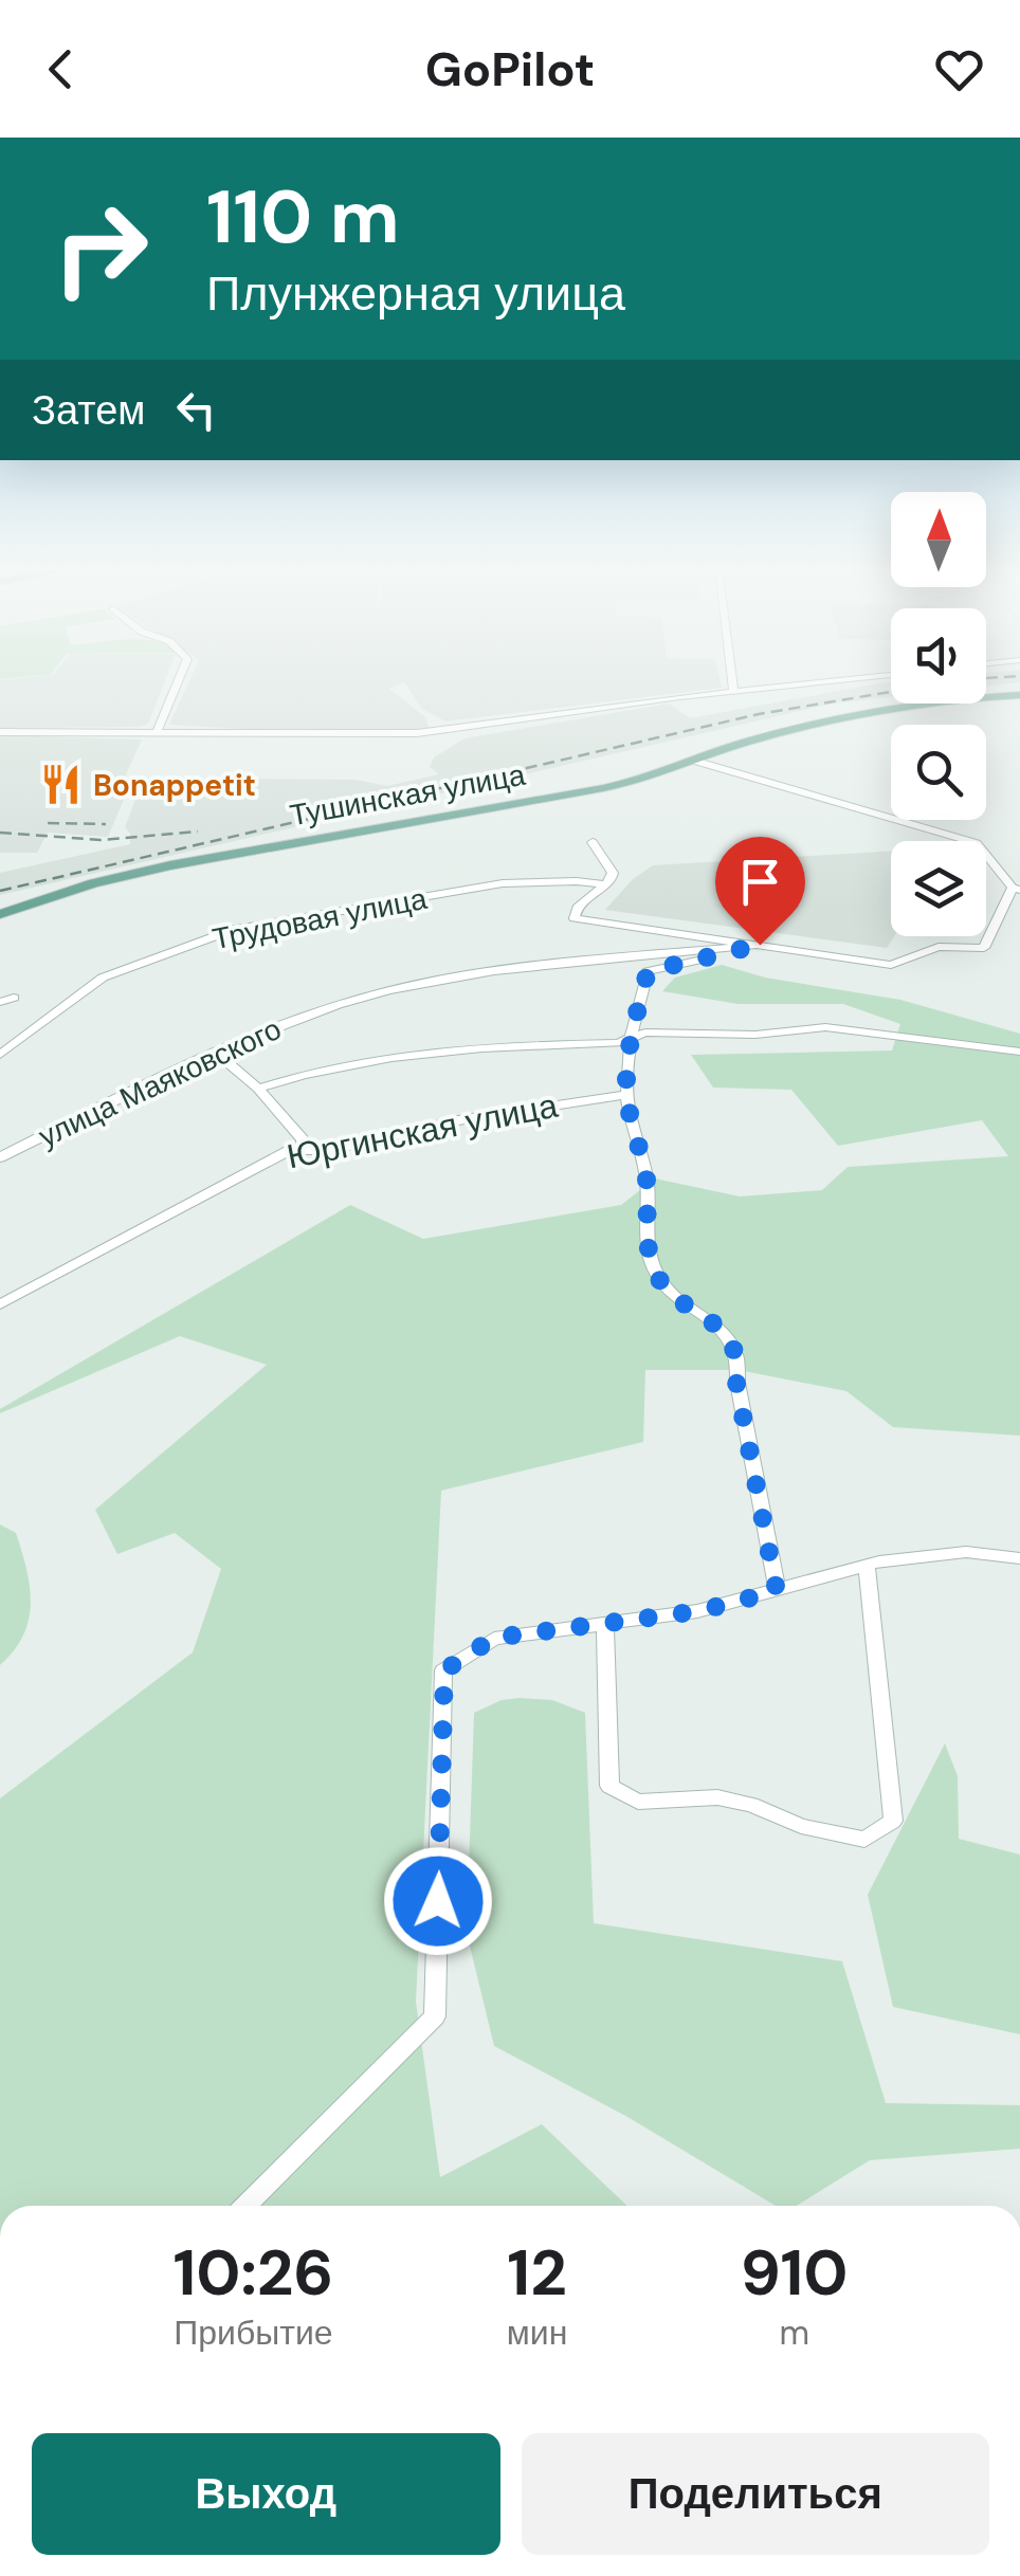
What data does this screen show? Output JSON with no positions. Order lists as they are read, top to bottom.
{
  "streets": {
    "main road": ["Тушинская улица"],
    "street": ["Трудовая улица", "улица Маяковского", "Юргинская улица"]
  },
  "places": {
    "restaurant": ["Bonappetit"]
  },
  "north": "top",
  "page": {
    "header": "GoPilot",
    "turn": ["110 m", "Плунжерная улица"],
    "then": "Затем",
    "eta": [
      "10:26",
      "Прибытие",
      "12",
      "мин",
      "910",
      "m"
    ],
    "buttons": ["Выход", "Поделиться"]
  }
}
